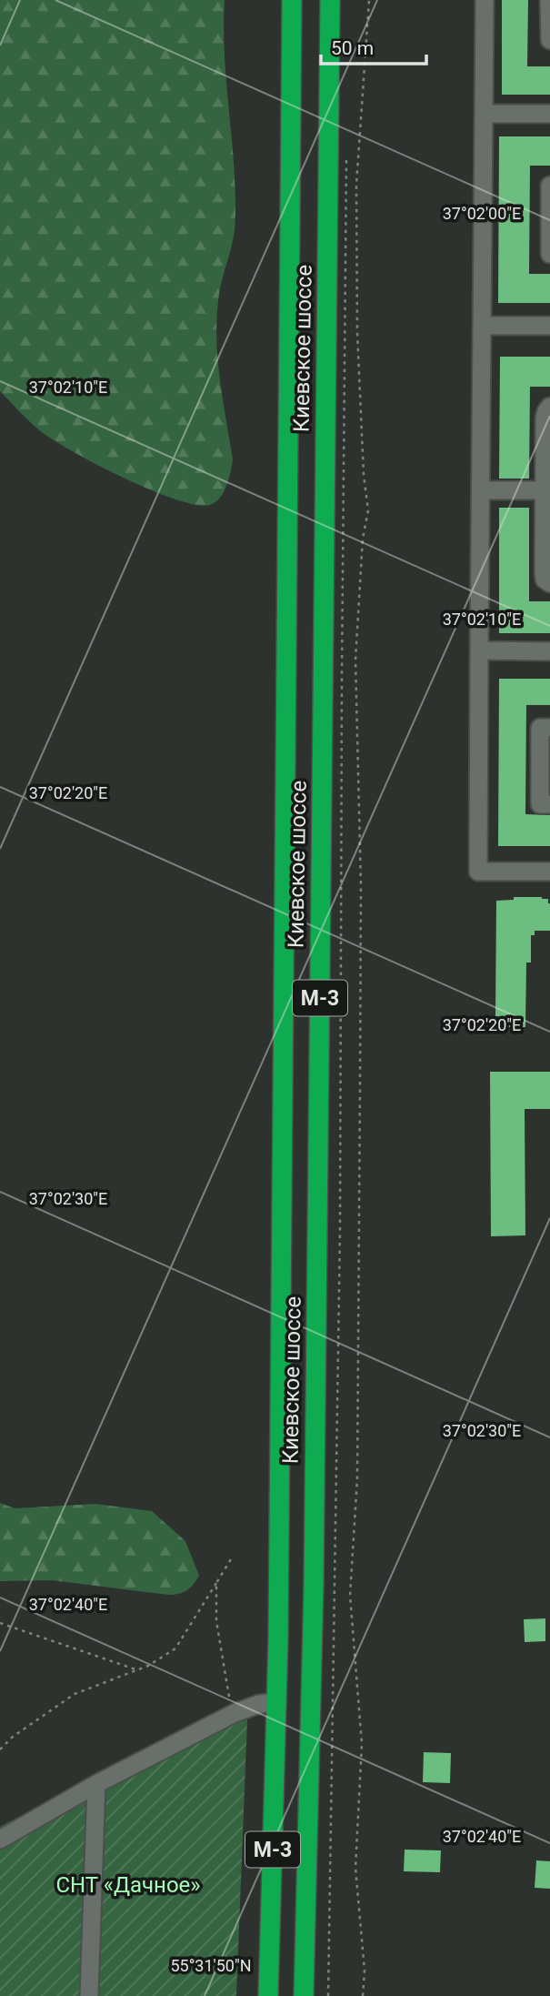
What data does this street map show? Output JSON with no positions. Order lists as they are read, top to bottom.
{
  "streets": {
    "highway": ["Киевское шоссе", "М-3"]
  },
  "parks": ["СНТ «Дачное»"],
  "scale_bar": "50 m",
  "coordinates": [
    "37°02'00\"E",
    "37°02'10\"E",
    "37°02'20\"E",
    "37°02'30\"E",
    "37°02'40\"E",
    "55°31'50\"N"
  ]
}
